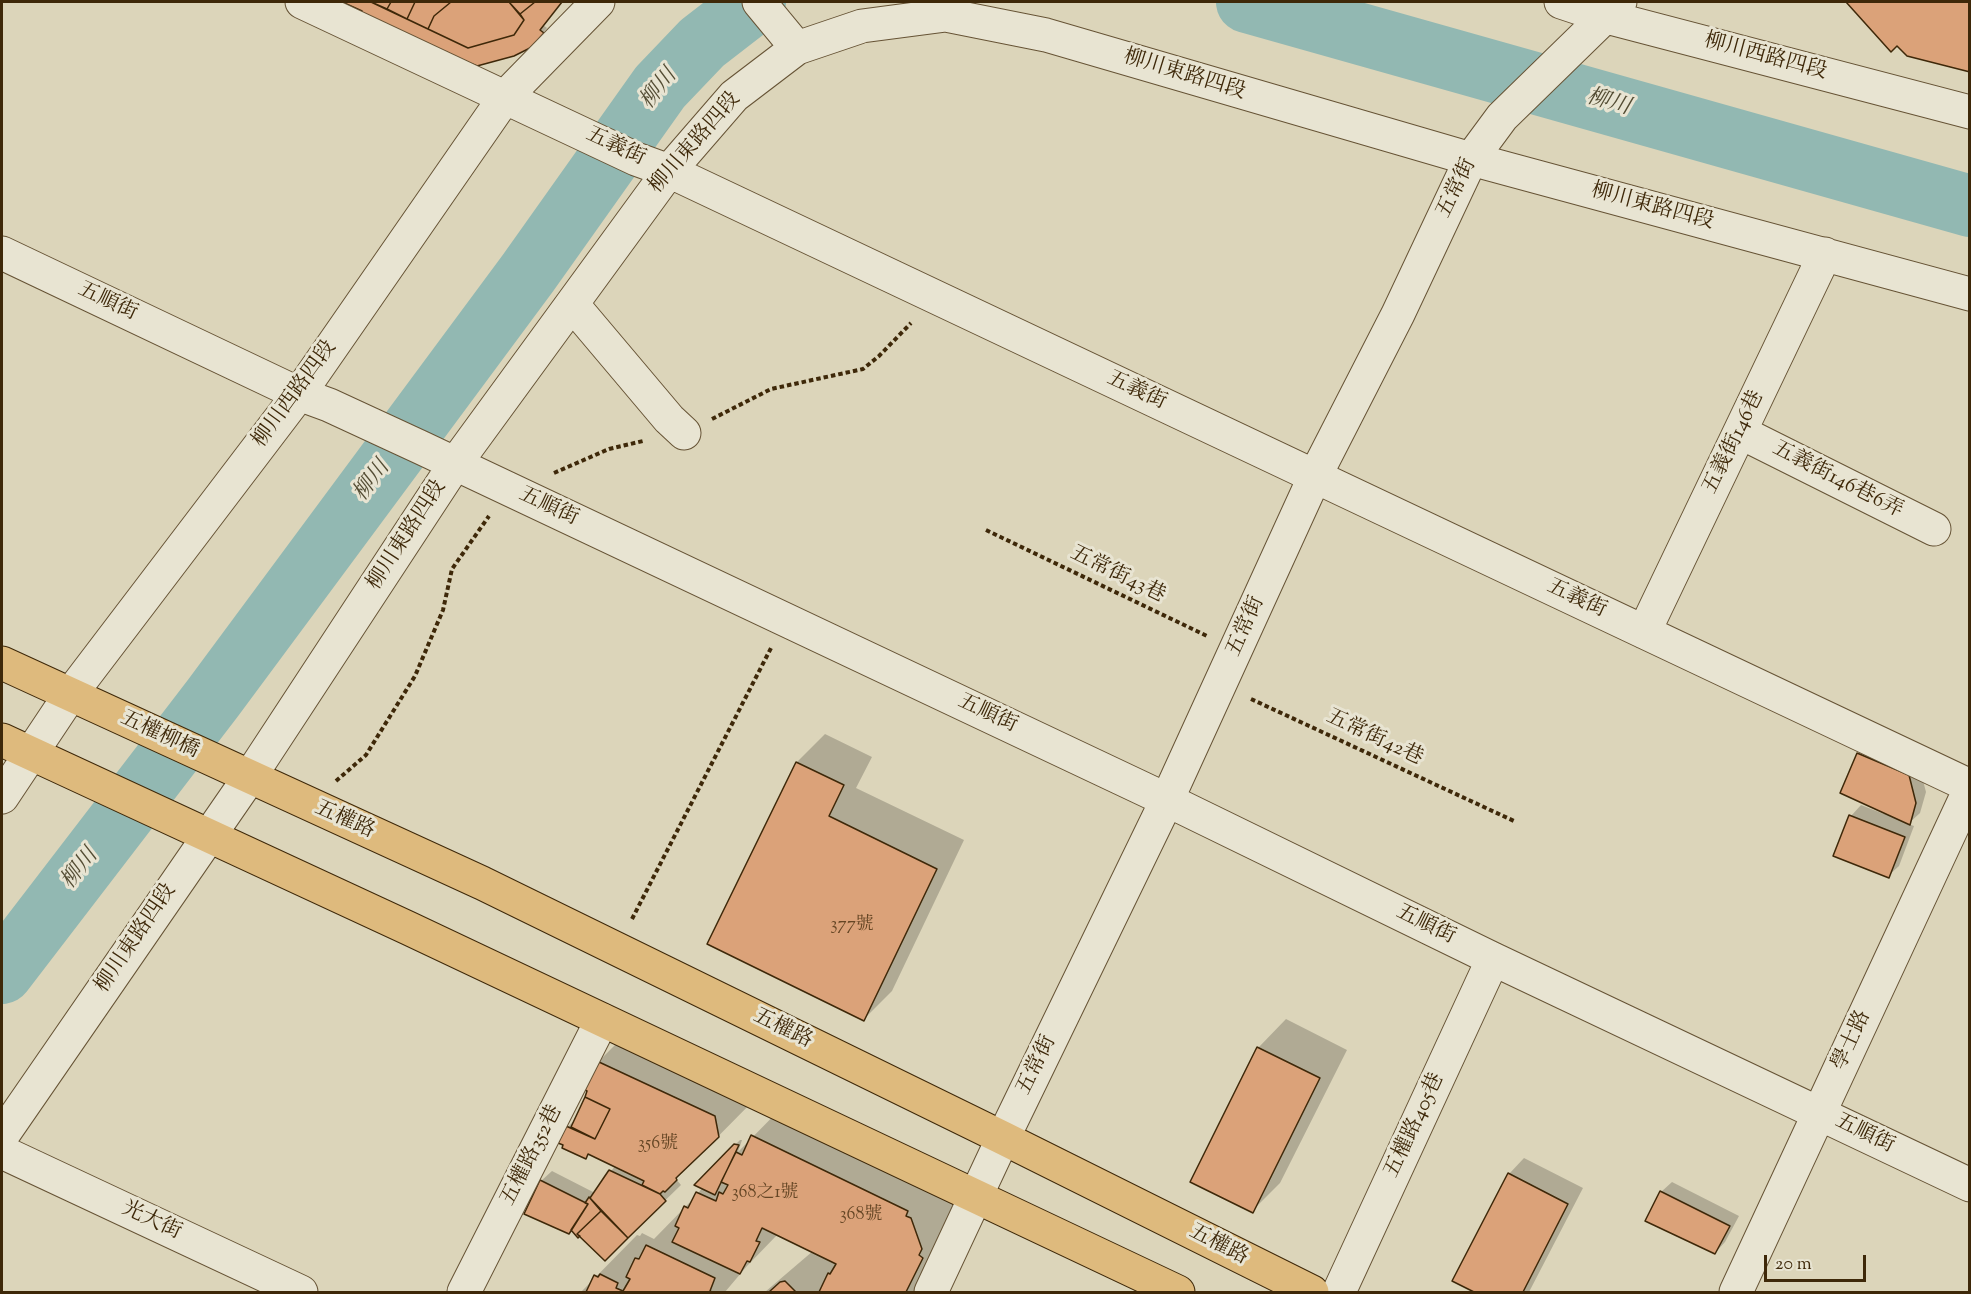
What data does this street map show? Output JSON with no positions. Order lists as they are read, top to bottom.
{
  "streets": {
    "main road": ["五權柳橋", "五權路"],
    "street": [
      "柳川西路四段",
      "柳川東路四段",
      "五義街",
      "五常街",
      "五順街",
      "五義街146巷",
      "五義街146巷6弄",
      "學士路",
      "五權路405巷",
      "五權路352巷",
      "光大街"
    ],
    "path": ["五常街43巷", "五常街42巷"]
  },
  "crossings": [
    ["柳川西路四段", "五義街"],
    ["柳川西路四段", "五常街"],
    ["柳川西路四段", "五順街"],
    ["柳川西路四段", "五權柳橋"],
    ["柳川東路四段", "五義街"],
    ["柳川東路四段", "五常街"],
    ["柳川東路四段", "五順街"],
    ["柳川東路四段", "五義街146巷"],
    ["柳川東路四段", "五權柳橋"],
    ["柳川東路四段", "五權路"],
    ["五義街", "五常街"],
    ["五義街", "五義街146巷"],
    ["五義街", "學士路"],
    ["五常街", "五順街"],
    ["五常街", "五常街43巷"],
    ["五常街", "五常街42巷"],
    ["五常街", "五權路"],
    ["五順街", "學士路"],
    ["五順街", "五權路405巷"],
    ["五義街146巷", "五義街146巷6弄"],
    ["五權柳橋", "五權路"]
  ],
  "water": ["柳川"],
  "house_numbers": [
    "377號",
    "356號",
    "368之1號",
    "368號"
  ],
  "scale_bar": "20 m"
}
